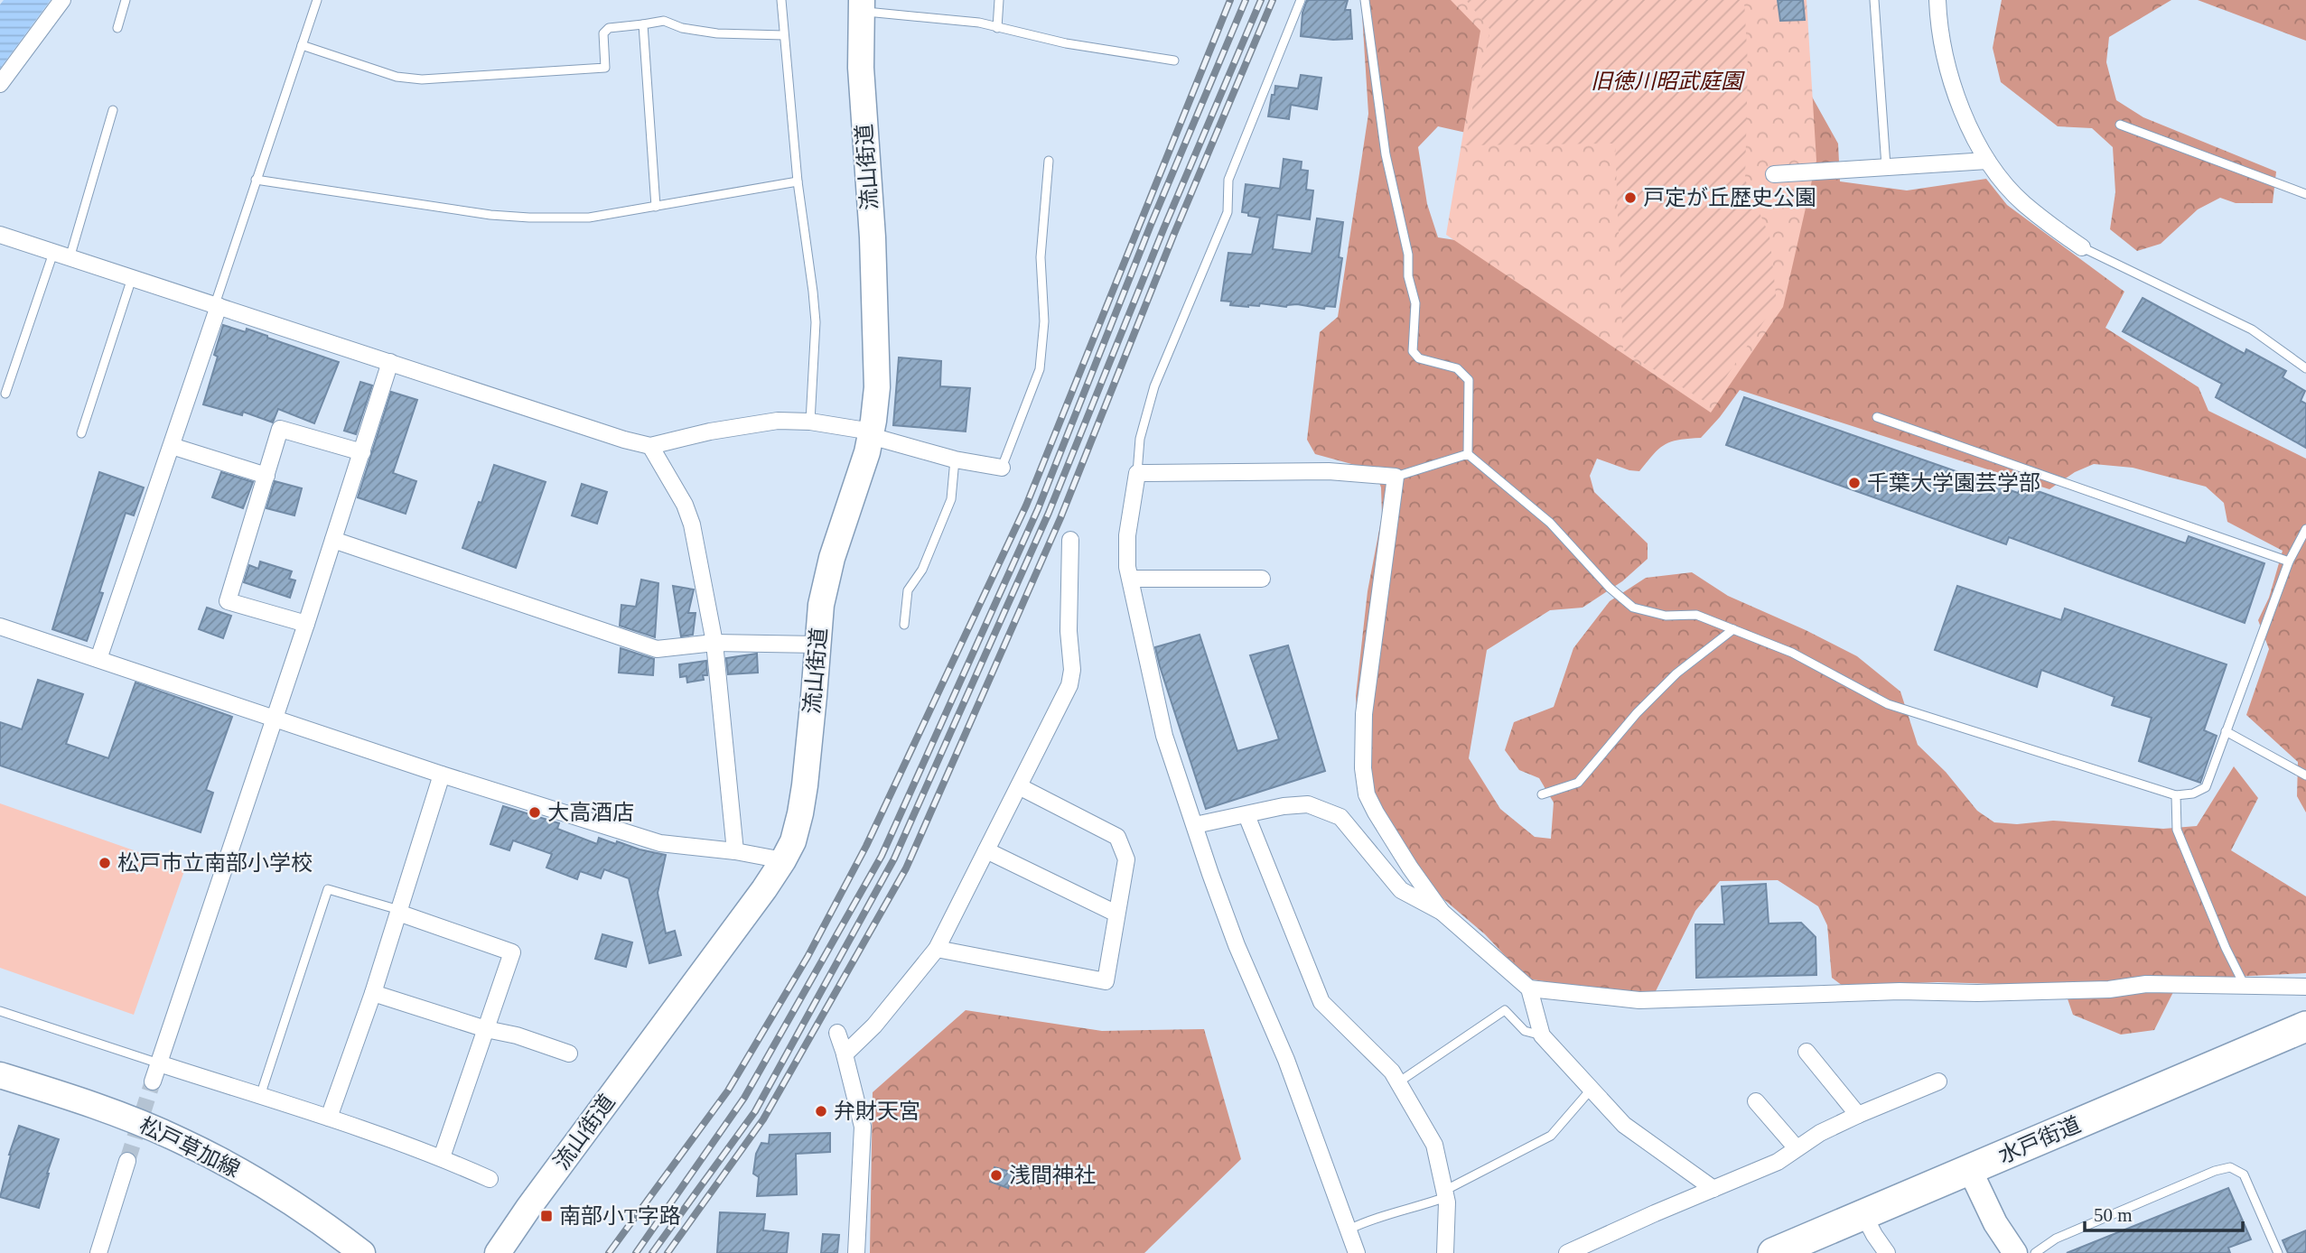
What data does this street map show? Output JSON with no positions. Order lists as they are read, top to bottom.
{
  "streets": {
    "highway": ["水戸街道"],
    "main road": ["流山街道", "松戸草加線"]
  },
  "parks": ["旧徳川昭武庭園"],
  "places": {
    "other": [
      "戸定が丘歴史公園",
      "千葉大学園芸学部",
      "大高酒店",
      "松戸市立南部小学校",
      "弁財天宮",
      "浅間神社"
    ],
    "transit": ["南部小T字路"]
  },
  "scale_bar": "50 m"
}
